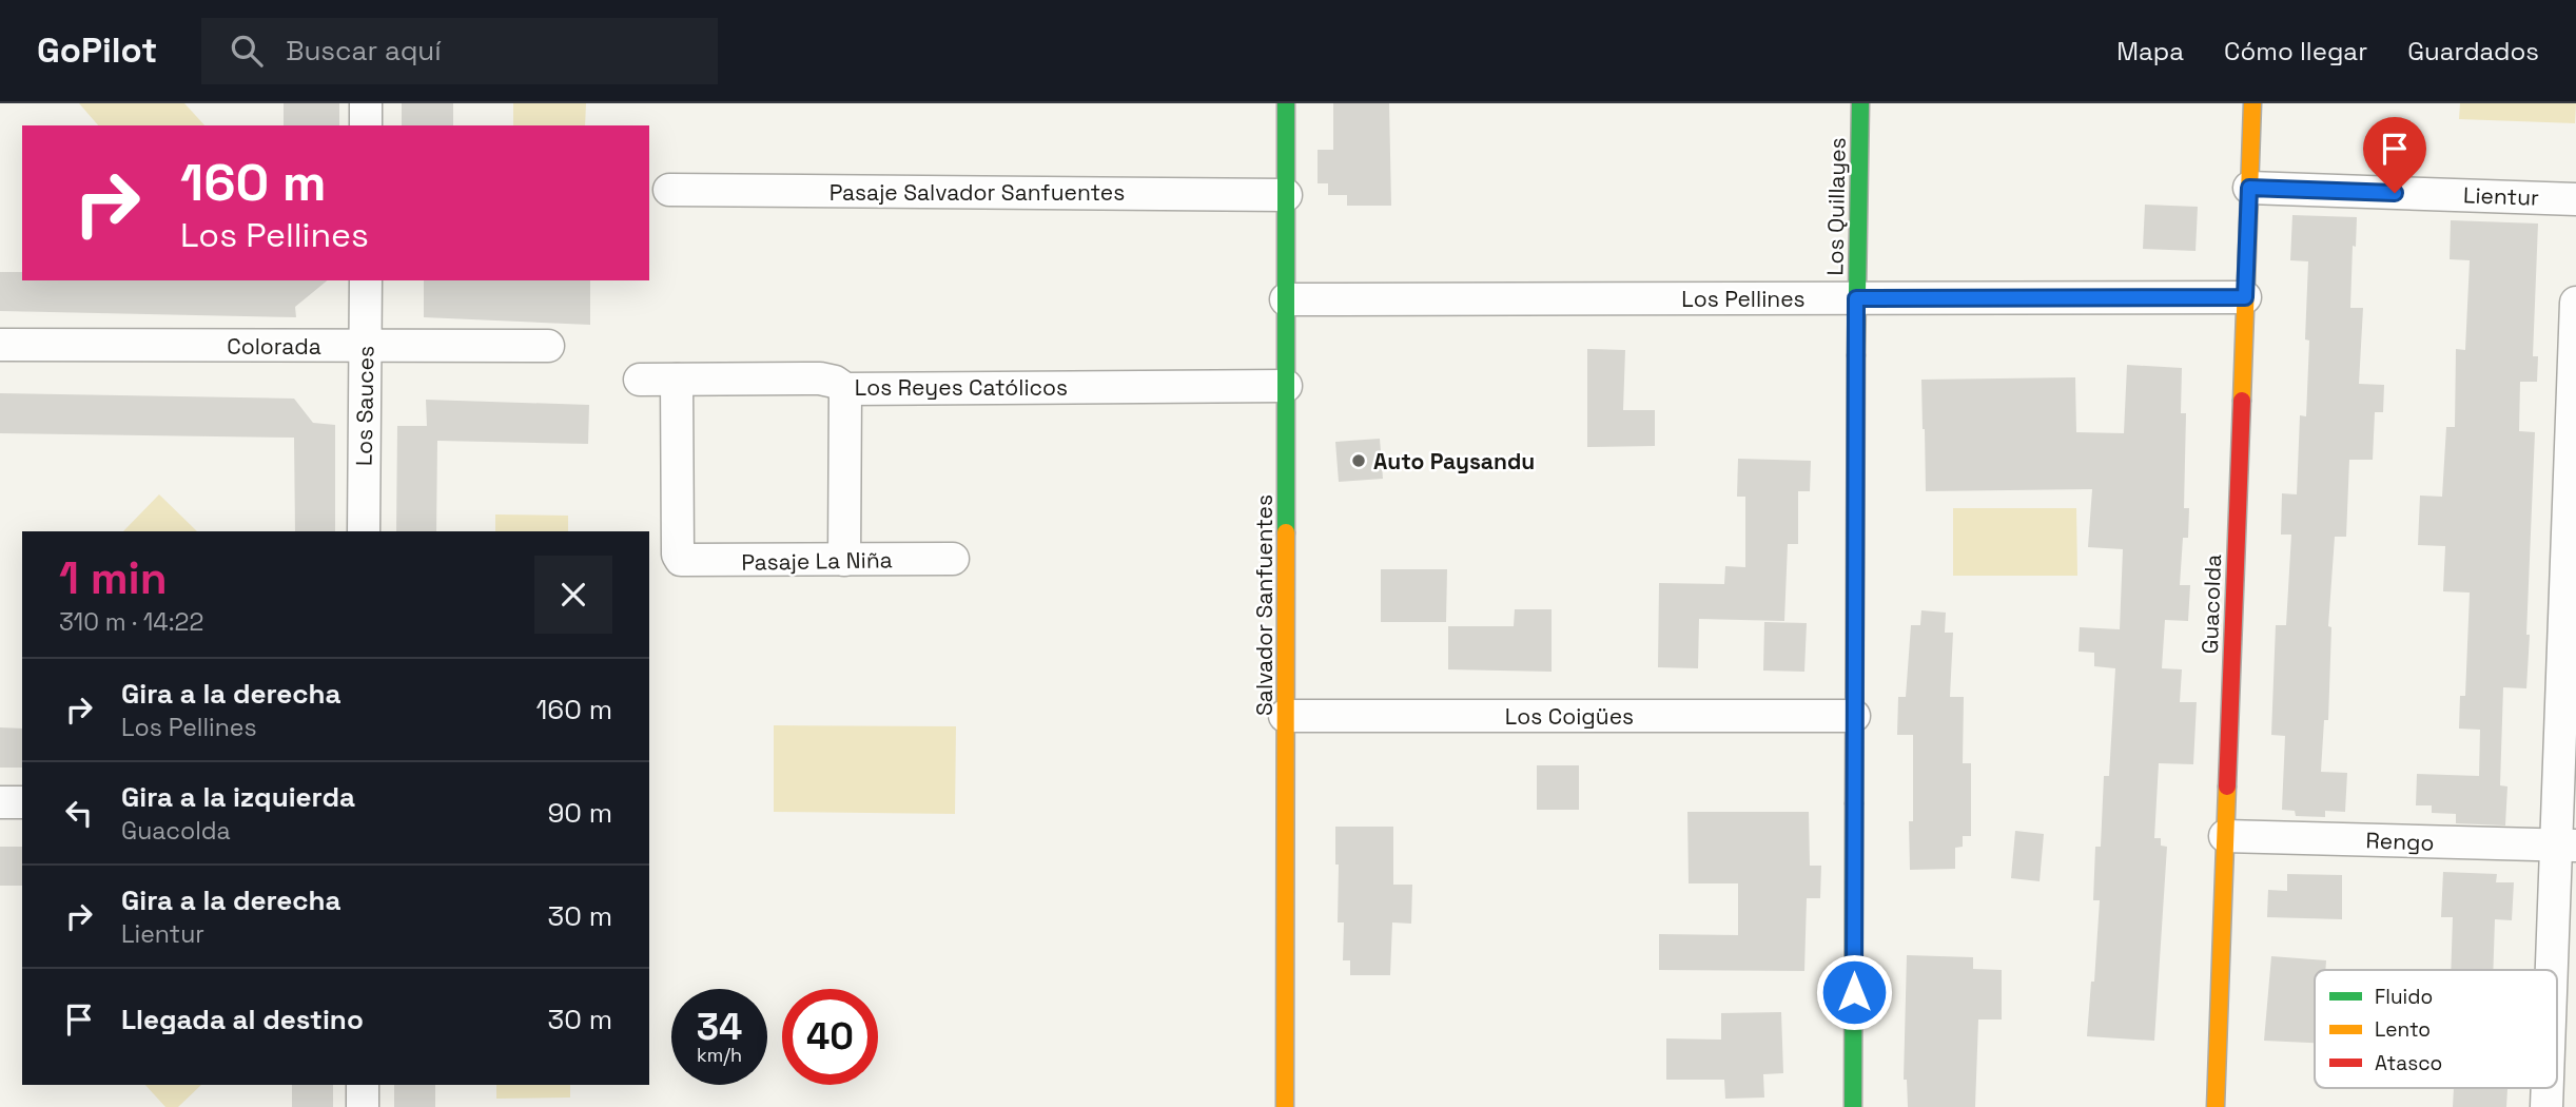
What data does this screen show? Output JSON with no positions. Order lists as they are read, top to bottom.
{
  "streets": {
    "street": [
      "Pasaje Salvador Sanfuentes",
      "Lientur",
      "Los Quillayes",
      "Los Pellines",
      "Colorada",
      "Los Reyes Católicos",
      "Los Sauces",
      "Pasaje La Niña",
      "Guacolda",
      "Salvador Sanfuentes",
      "Los Coigües",
      "Rengo"
    ]
  },
  "crossings": [
    ["Pasaje Salvador Sanfuentes", "Salvador Sanfuentes"],
    ["Lientur", "Guacolda"],
    ["Los Quillayes", "Los Pellines"],
    ["Los Quillayes", "Los Coigües"],
    ["Los Pellines", "Guacolda"],
    ["Los Pellines", "Salvador Sanfuentes"],
    ["Colorada", "Los Sauces"],
    ["Los Reyes Católicos", "Pasaje La Niña"],
    ["Los Reyes Católicos", "Salvador Sanfuentes"],
    ["Guacolda", "Rengo"],
    ["Salvador Sanfuentes", "Los Coigües"]
  ],
  "places": ["Auto Paysandu"],
  "legend": ["Fluido", "Lento", "Atasco"],
  "page": {
    "header": "GoPilot",
    "search": "Buscar aquí",
    "nav": ["Mapa", "Cómo llegar", "Guardados"],
    "turn": ["160 m", "Los Pellines"],
    "heading": ["1 min", "310 m · 14:22"],
    "list": [
      {
        "name": "Gira a la derecha",
        "note": "Los Pellines",
        "value": "160 m"
      },
      {
        "name": "Gira a la izquierda",
        "note": "Guacolda",
        "value": "90 m"
      },
      {
        "name": "Gira a la derecha",
        "note": "Lientur",
        "value": "30 m"
      },
      {
        "name": "Llegada al destino",
        "value": "30 m"
      }
    ],
    "speed": "34 km/h",
    "limit": "40"
  }
}
